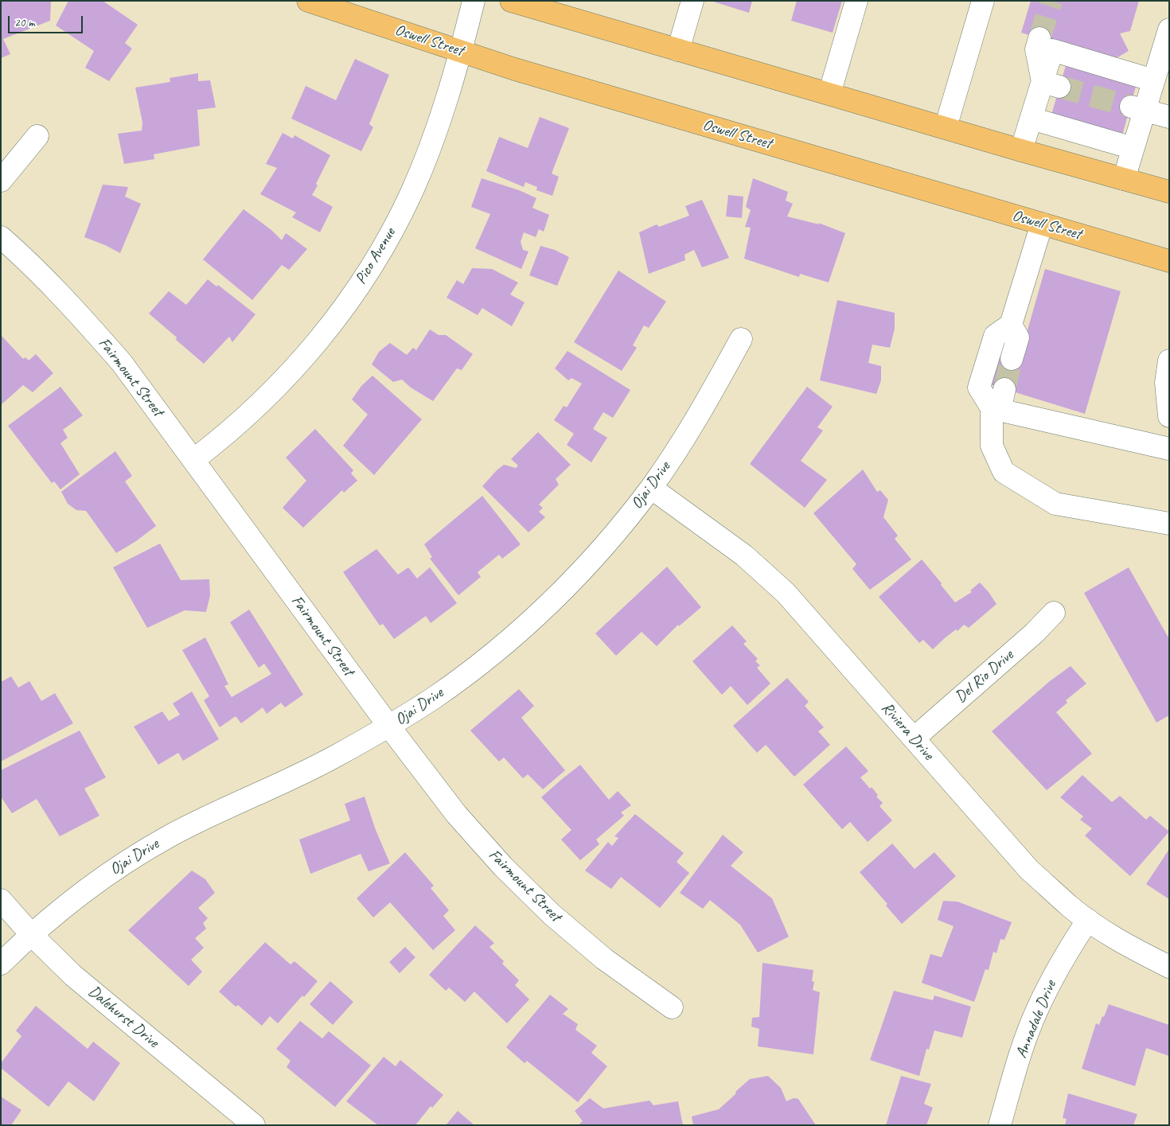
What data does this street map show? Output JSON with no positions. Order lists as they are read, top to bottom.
{
  "streets": {
    "main road": ["Oswell Street"],
    "street": [
      "Pico Avenue",
      "Fairmount Street",
      "Ojai Drive",
      "Del Rio Drive",
      "Riviera Drive",
      "Dalehurst Drive",
      "Annadale Drive"
    ]
  },
  "crossings": [
    ["Oswell Street", "Pico Avenue"],
    ["Pico Avenue", "Fairmount Street"],
    ["Fairmount Street", "Ojai Drive"],
    ["Ojai Drive", "Riviera Drive"],
    ["Ojai Drive", "Dalehurst Drive"],
    ["Del Rio Drive", "Riviera Drive"],
    ["Riviera Drive", "Annadale Drive"]
  ],
  "scale_bar": "20 m"
}
